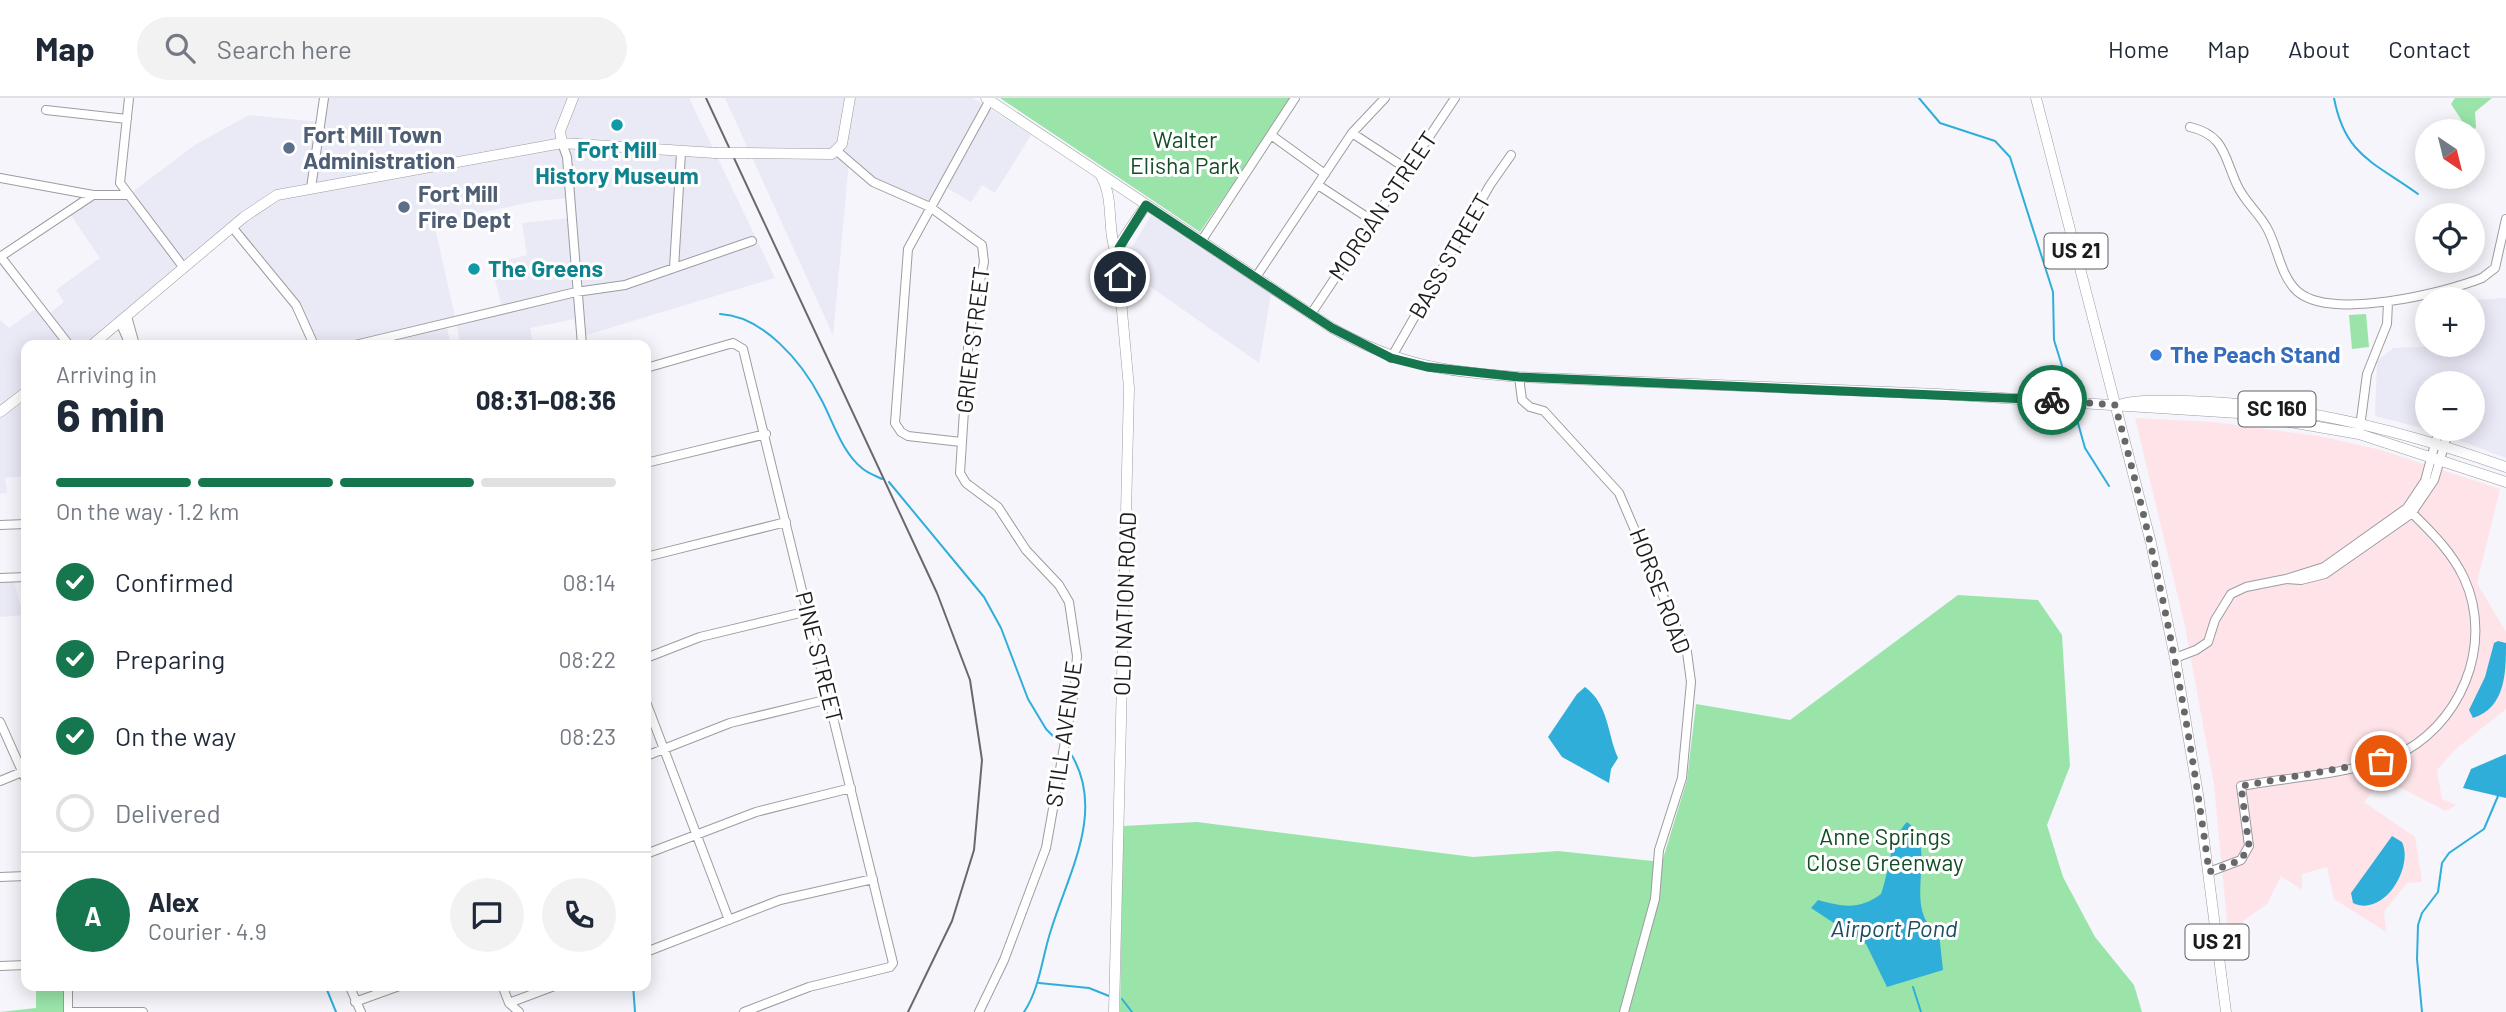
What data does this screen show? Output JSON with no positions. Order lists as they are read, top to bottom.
{
  "streets": {
    "main road": ["US 21", "SC 160", "OLD NATION ROAD"],
    "street": [
      "MORGAN STREET",
      "BASS STREET",
      "GRIER STREET",
      "HORSE ROAD",
      "PINE STREET",
      "STILL AVENUE"
    ]
  },
  "crossings": [
    ["US 21", "SC 160"],
    ["BASS STREET", "SC 160"],
    ["GRIER STREET", "STILL AVENUE"],
    ["SC 160", "HORSE ROAD"]
  ],
  "water": ["Airport Pond"],
  "parks": ["Walter Elisha Park", "Anne Springs Close Greenway"],
  "places": [
    "Fort Mill History Museum",
    "Fort Mill Town Administration",
    "Fort Mill Fire Dept",
    "The Greens",
    "The Peach Stand"
  ],
  "north": "bottom right",
  "page": {
    "header": "Map",
    "search": "Search here",
    "nav": [
      "Home",
      "Map",
      "About",
      "Contact"
    ],
    "map_buttons": ["+", "−"],
    "heading": ["6 min", "Arriving in", "08:31–08:36"],
    "panel": ["Alex", "Courier · 4.9"],
    "bar": "On the way · 1.2 km",
    "list": [
      ["Confirmed", "08:14"],
      ["Preparing", "08:22"],
      ["On the way", "08:23"],
      "Delivered"
    ],
    "round": "A"
  }
}
